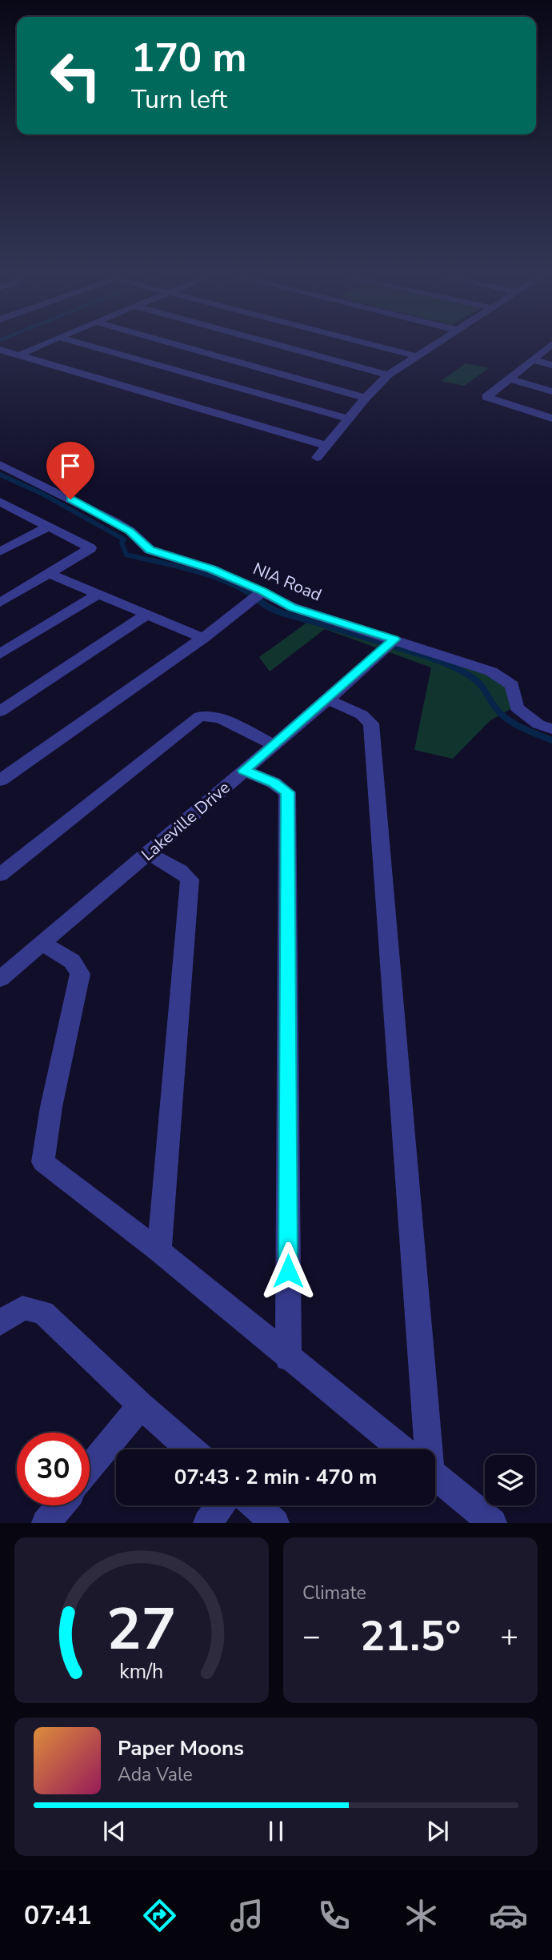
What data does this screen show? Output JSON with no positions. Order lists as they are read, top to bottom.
{
  "streets": {
    "street": ["NIA Road", "Lakeville Drive"]
  },
  "crossings": [
    ["NIA Road", "Lakeville Drive"]
  ],
  "page": {
    "turn": ["170 m", "Turn left"],
    "limit": "30",
    "trip": "07:43 · 2 min · 470 m",
    "tile": "Climate",
    "heat": ["−", "21.5°", "+"],
    "song": ["Paper Moons", "Ada Vale"],
    "tabs": "07:41",
    "gauge": ["27", "km/h"]
  }
}
